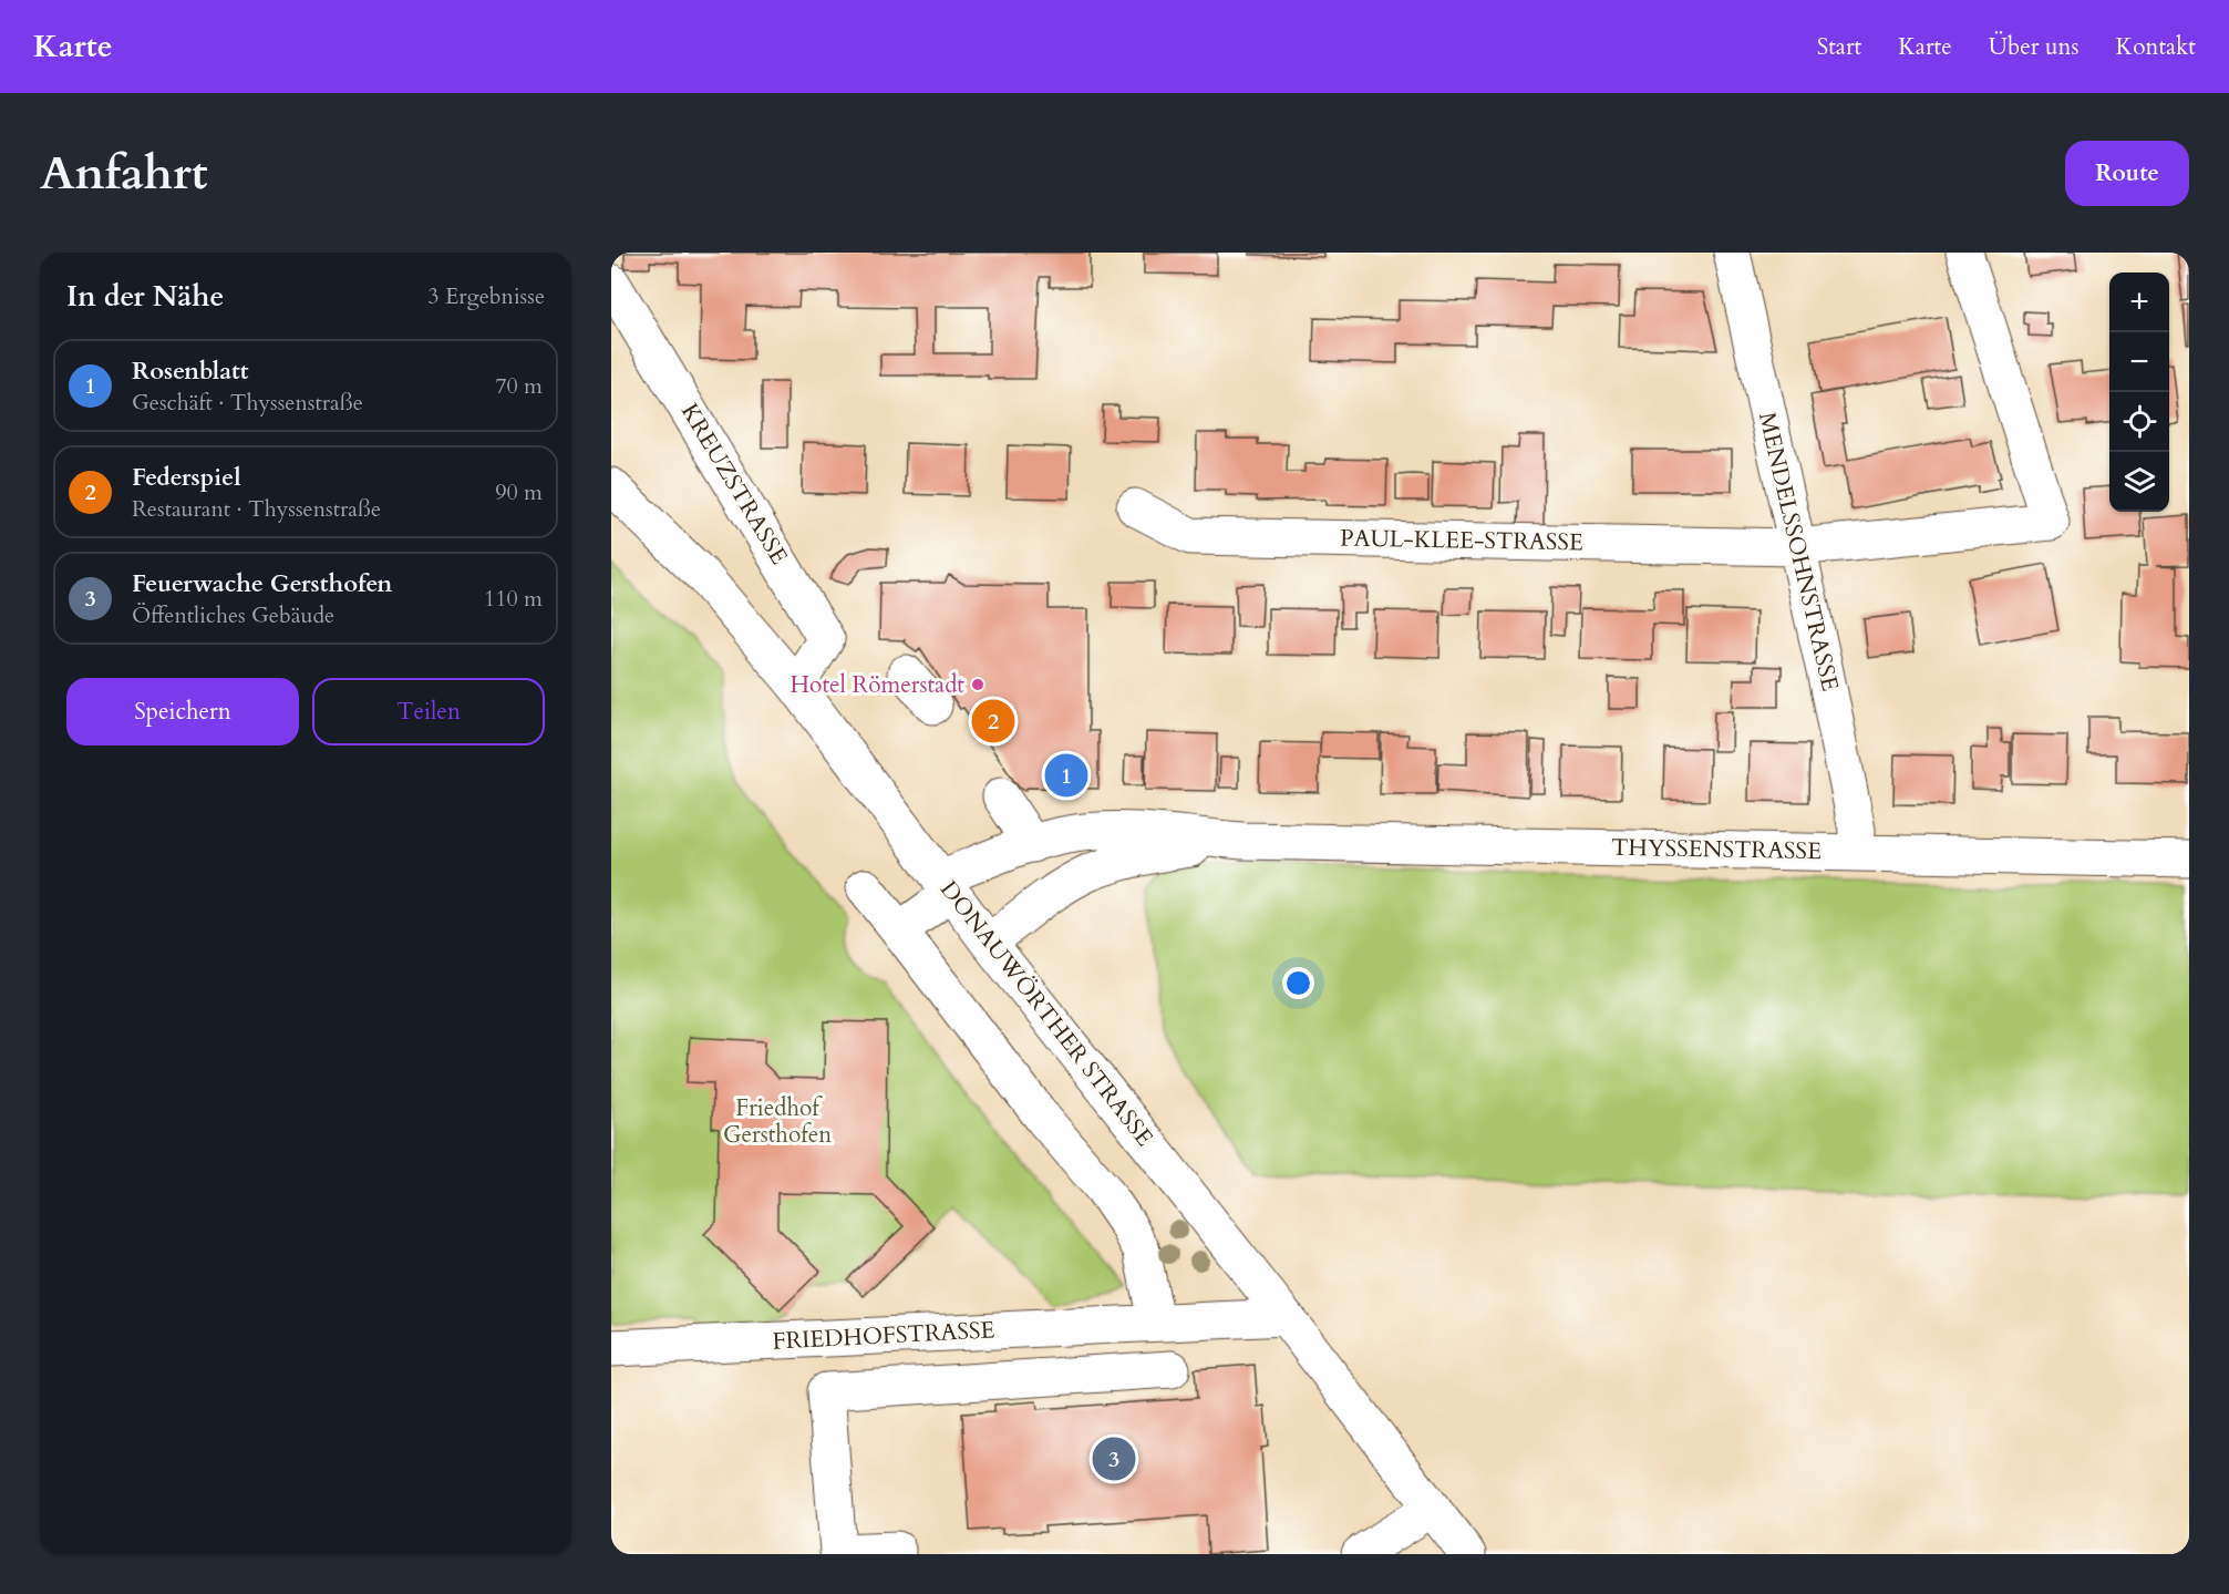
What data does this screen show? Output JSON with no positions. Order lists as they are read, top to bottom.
{
  "streets": {
    "street": [
      "KREUZSTRASSE",
      "PAUL-KLEE-STRASSE",
      "MENDELSSOHNSTRASSE",
      "THYSSENSTRASSE",
      "DONAUWÖRTHER STRASSE",
      "FRIEDHOFSTRASSE"
    ]
  },
  "crossings": [
    ["KREUZSTRASSE", "DONAUWÖRTHER STRASSE"],
    ["PAUL-KLEE-STRASSE", "MENDELSSOHNSTRASSE"],
    ["MENDELSSOHNSTRASSE", "THYSSENSTRASSE"],
    ["THYSSENSTRASSE", "DONAUWÖRTHER STRASSE"],
    ["DONAUWÖRTHER STRASSE", "FRIEDHOFSTRASSE"]
  ],
  "parks": ["Friedhof Gersthofen"],
  "places": ["Hotel Römerstadt"],
  "page": {
    "header": "Karte",
    "nav": [
      "Start",
      "Karte",
      "Über uns",
      "Kontakt"
    ],
    "buttons": [
      "Route",
      ["Speichern", "Teilen"]
    ],
    "title": "Anfahrt",
    "heading": ["In der Nähe", "3 Ergebnisse"],
    "map_buttons": ["+", "−"],
    "list": [
      {
        "mark": "1",
        "name": "Rosenblatt",
        "note": "Geschäft · Thyssenstraße",
        "value": "70 m"
      },
      {
        "mark": "2",
        "name": "Federspiel",
        "note": "Restaurant · Thyssenstraße",
        "value": "90 m"
      },
      {
        "mark": "3",
        "name": "Feuerwache Gersthofen",
        "note": "Öffentliches Gebäude",
        "value": "110 m"
      }
    ],
    "pins": ["2", "1", "3"]
  }
}
